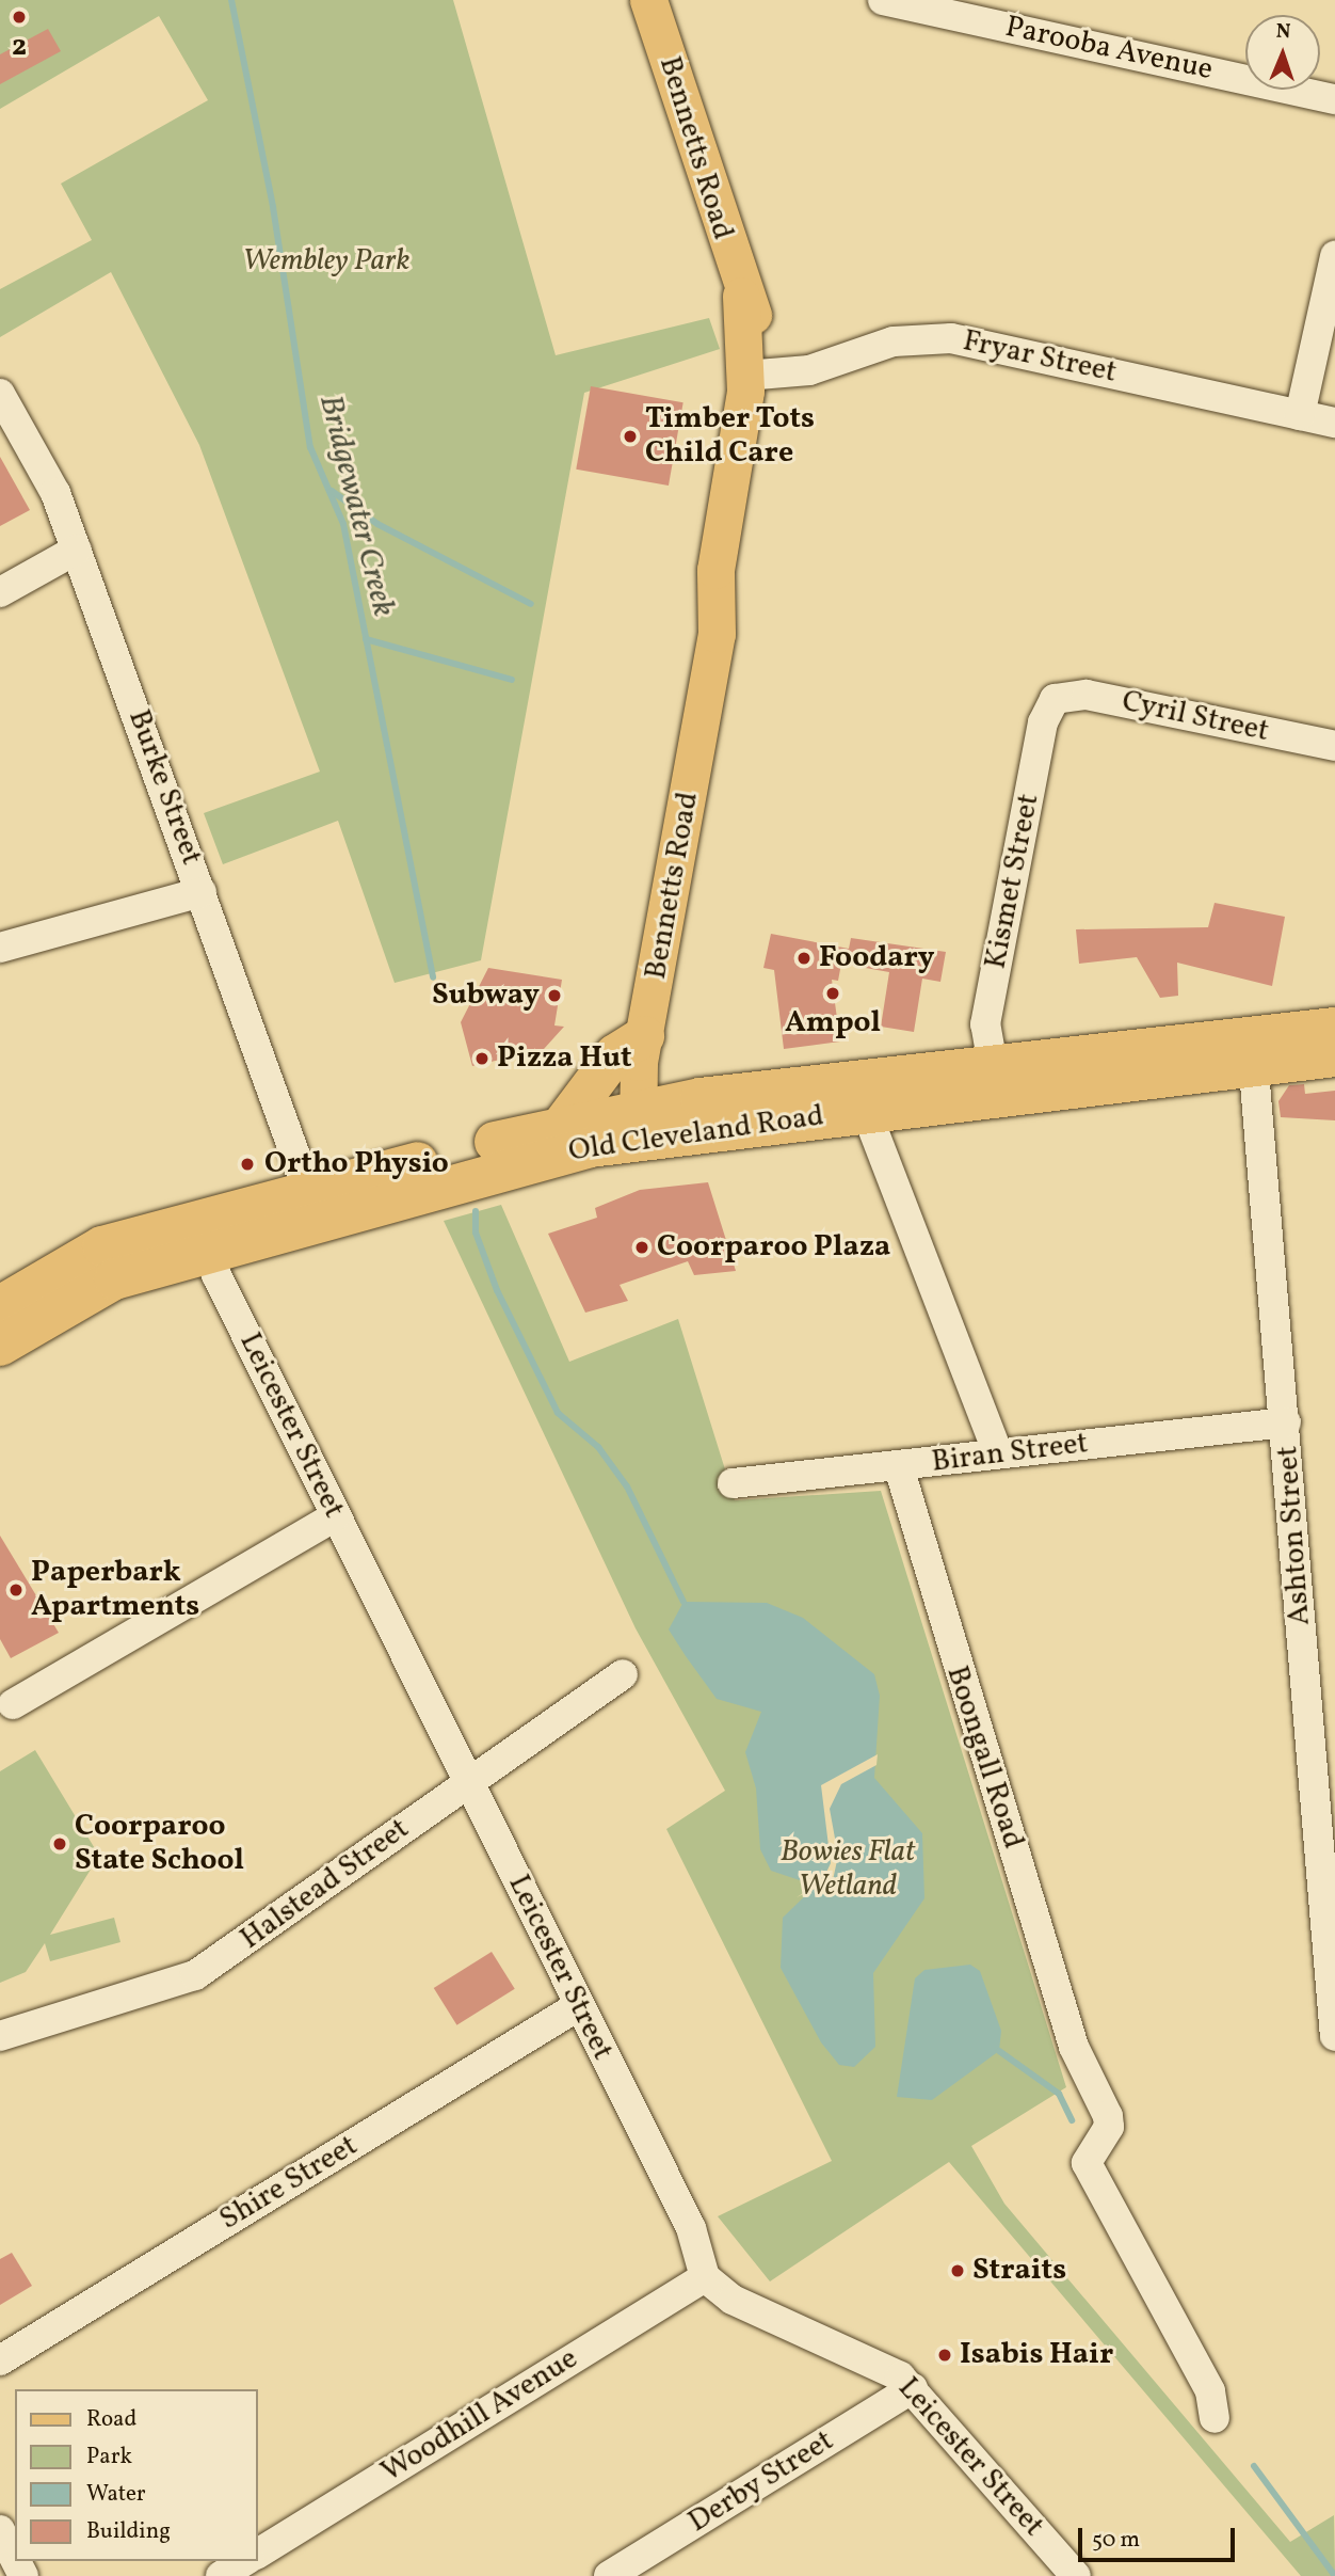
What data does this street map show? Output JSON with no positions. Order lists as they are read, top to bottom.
{
  "streets": {
    "highway": ["Old Cleveland Road"],
    "main road": ["Bennetts Road"],
    "street": [
      "Parooba Avenue",
      "Fryar Street",
      "Cyril Street",
      "Burke Street",
      "Kismet Street",
      "Leicester Street",
      "Biran Street",
      "Ashton Street",
      "Boongall Road",
      "Halstead Street",
      "Shire Street",
      "Woodhill Avenue",
      "Derby Street"
    ]
  },
  "crossings": [
    ["Bennetts Road", "Fryar Street"],
    ["Bennetts Road", "Old Cleveland Road"],
    ["Cyril Street", "Kismet Street"],
    ["Burke Street", "Old Cleveland Road"],
    ["Kismet Street", "Old Cleveland Road"],
    ["Old Cleveland Road", "Leicester Street"],
    ["Old Cleveland Road", "Ashton Street"],
    ["Leicester Street", "Halstead Street"],
    ["Leicester Street", "Shire Street"],
    ["Leicester Street", "Woodhill Avenue"],
    ["Leicester Street", "Derby Street"],
    ["Biran Street", "Ashton Street"],
    ["Biran Street", "Boongall Road"]
  ],
  "water": ["Bridgewater Creek"],
  "parks": ["Wembley Park", "Bowies Flat Wetland"],
  "places": [
    "2",
    "Timber Tots Child Care",
    "Foodary",
    "Ampol",
    "Subway",
    "Pizza Hut",
    "Ortho Physio",
    "Coorparoo Plaza",
    "Paperbark Apartments",
    "Coorparoo State School",
    "Straits",
    "Isabis Hair"
  ],
  "legend": [
    "Road",
    "Park",
    "Water",
    "Building"
  ],
  "scale_bar": "50 m",
  "north": "top"
}
